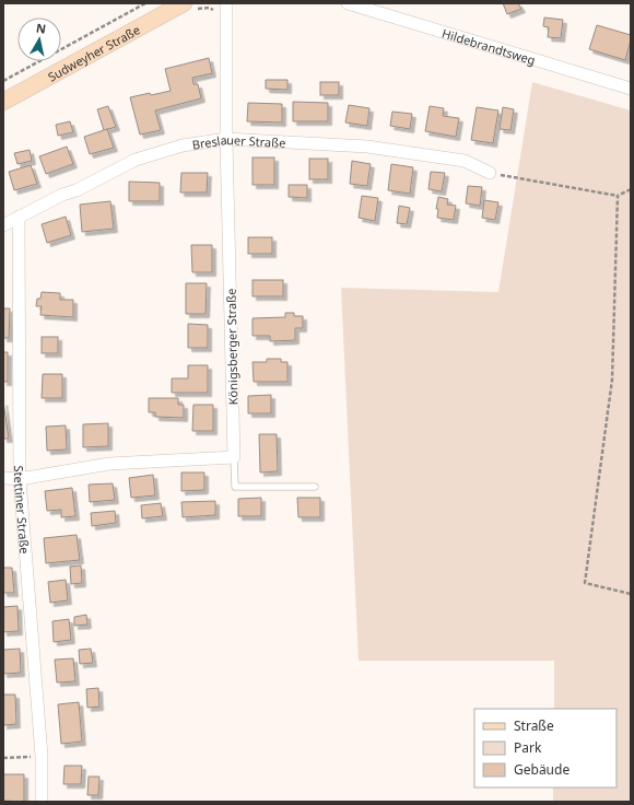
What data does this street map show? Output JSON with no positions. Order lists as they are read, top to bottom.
{
  "streets": {
    "main road": ["Sudweyher Straße"],
    "street": [
      "Hildebrandtsweg",
      "Breslauer Straße",
      "Königsberger Straße",
      "Stettiner Straße"
    ]
  },
  "crossings": [
    ["Breslauer Straße", "Königsberger Straße"],
    ["Breslauer Straße", "Stettiner Straße"]
  ],
  "legend": ["Straße", "Park", "Gebäude"],
  "north": "top"
}
